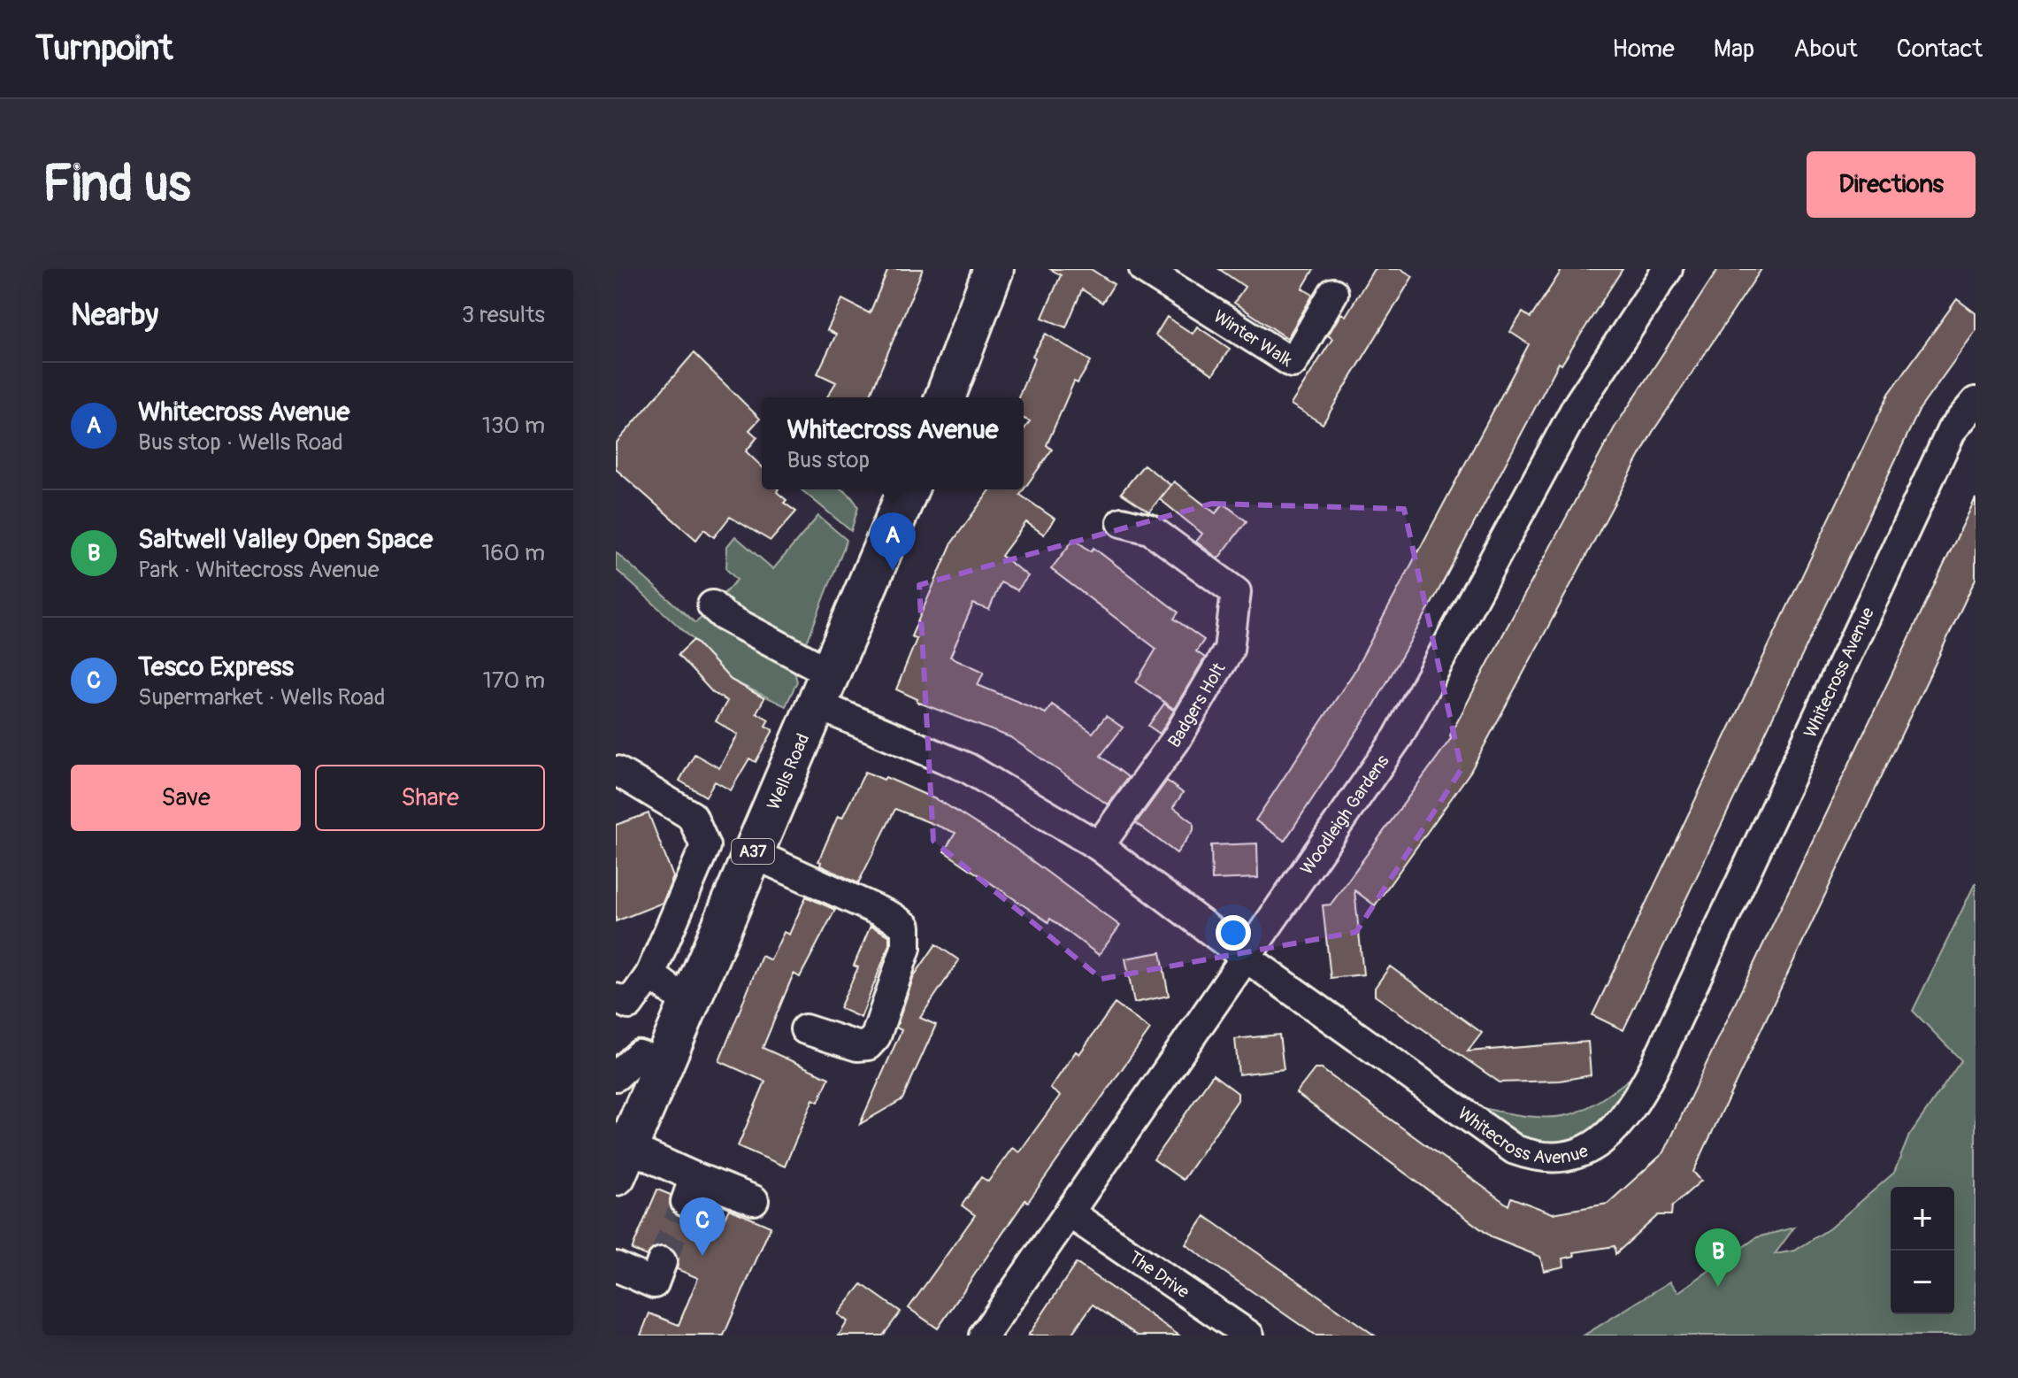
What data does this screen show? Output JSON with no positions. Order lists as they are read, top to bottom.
{
  "streets": {
    "highway": ["Wells Road", "A37"],
    "street": [
      "Winter Walk",
      "Whitecross Avenue",
      "Badgers Holt",
      "Woodleigh Gardens",
      "The Drive"
    ]
  },
  "crossings": [
    ["Whitecross Avenue", "Badgers Holt"],
    ["Whitecross Avenue", "Wells Road"],
    ["Whitecross Avenue", "Woodleigh Gardens"],
    ["Woodleigh Gardens", "The Drive"]
  ],
  "page": {
    "header": "Turnpoint",
    "nav": [
      "Home",
      "Map",
      "About",
      "Contact"
    ],
    "buttons": [
      "Directions",
      ["Save", "Share"]
    ],
    "title": "Find us",
    "heading": ["Nearby", "3 results"],
    "list": [
      {
        "mark": "A",
        "name": "Whitecross Avenue",
        "note": "Bus stop · Wells Road",
        "value": "130 m"
      },
      {
        "mark": "B",
        "name": "Saltwell Valley Open Space",
        "note": "Park · Whitecross Avenue",
        "value": "160 m"
      },
      {
        "mark": "C",
        "name": "Tesco Express",
        "note": "Supermarket · Wells Road",
        "value": "170 m"
      }
    ],
    "popup": ["Whitecross Avenue", "Bus stop"],
    "pins": ["A", "C", "B"],
    "map_buttons": ["+", "−"]
  }
}
